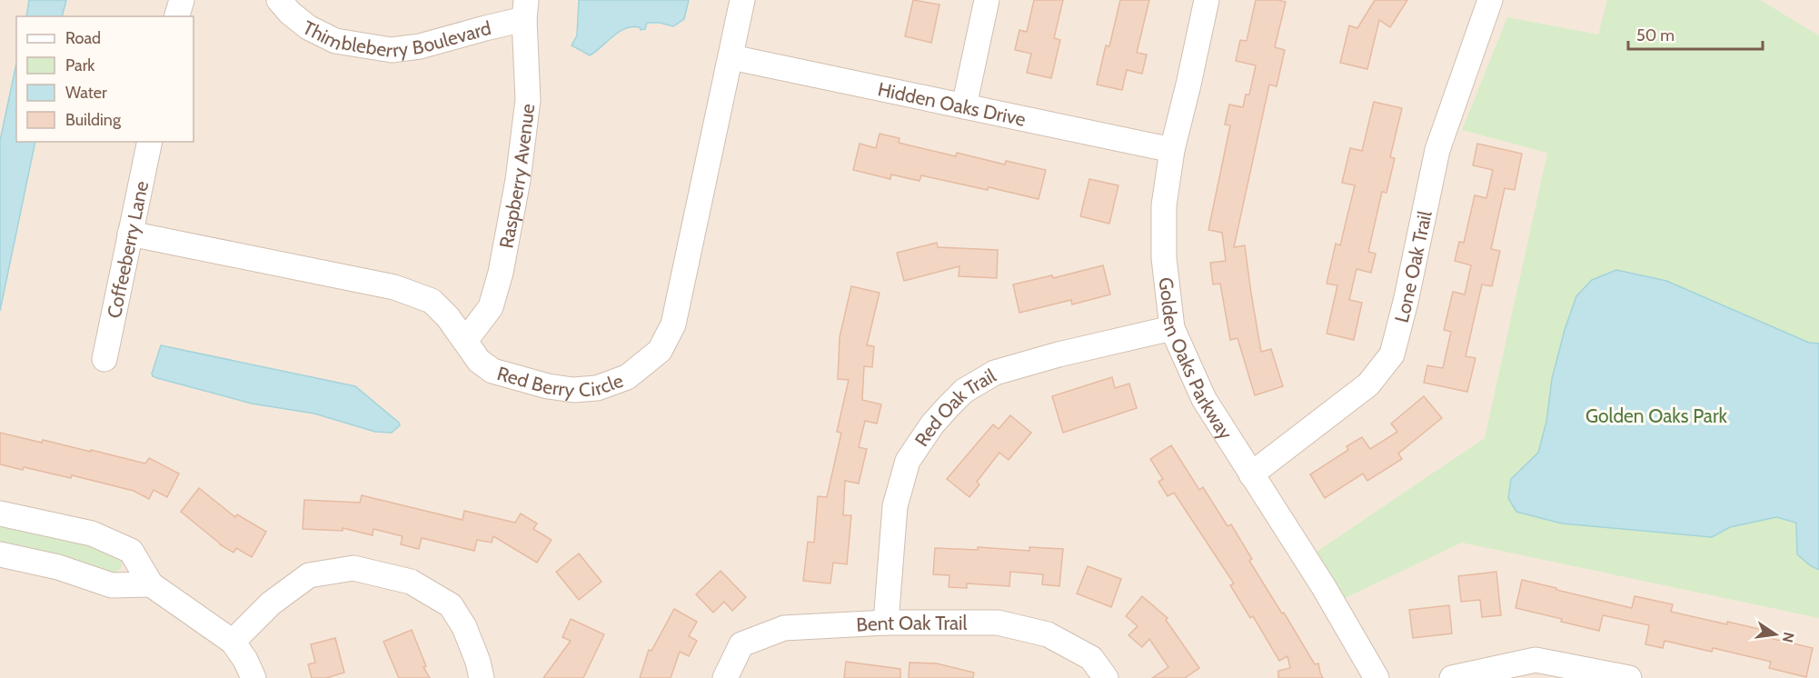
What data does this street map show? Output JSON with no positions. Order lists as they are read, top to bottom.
{
  "streets": {
    "street": [
      "Thimbleberry Boulevard",
      "Hidden Oaks Drive",
      "Raspberry Avenue",
      "Coffeeberry Lane",
      "Lone Oak Trail",
      "Golden Oaks Parkway",
      "Red Berry Circle",
      "Red Oak Trail",
      "Bent Oak Trail"
    ]
  },
  "crossings": [
    ["Thimbleberry Boulevard", "Raspberry Avenue"],
    ["Hidden Oaks Drive", "Golden Oaks Parkway"],
    ["Hidden Oaks Drive", "Red Berry Circle"],
    ["Raspberry Avenue", "Red Berry Circle"],
    ["Coffeeberry Lane", "Red Berry Circle"],
    ["Lone Oak Trail", "Golden Oaks Parkway"],
    ["Golden Oaks Parkway", "Red Oak Trail"],
    ["Red Oak Trail", "Bent Oak Trail"]
  ],
  "parks": ["Golden Oaks Park"],
  "legend": [
    "Road",
    "Park",
    "Water",
    "Building"
  ],
  "scale_bar": "50 m",
  "north": "right"
}
